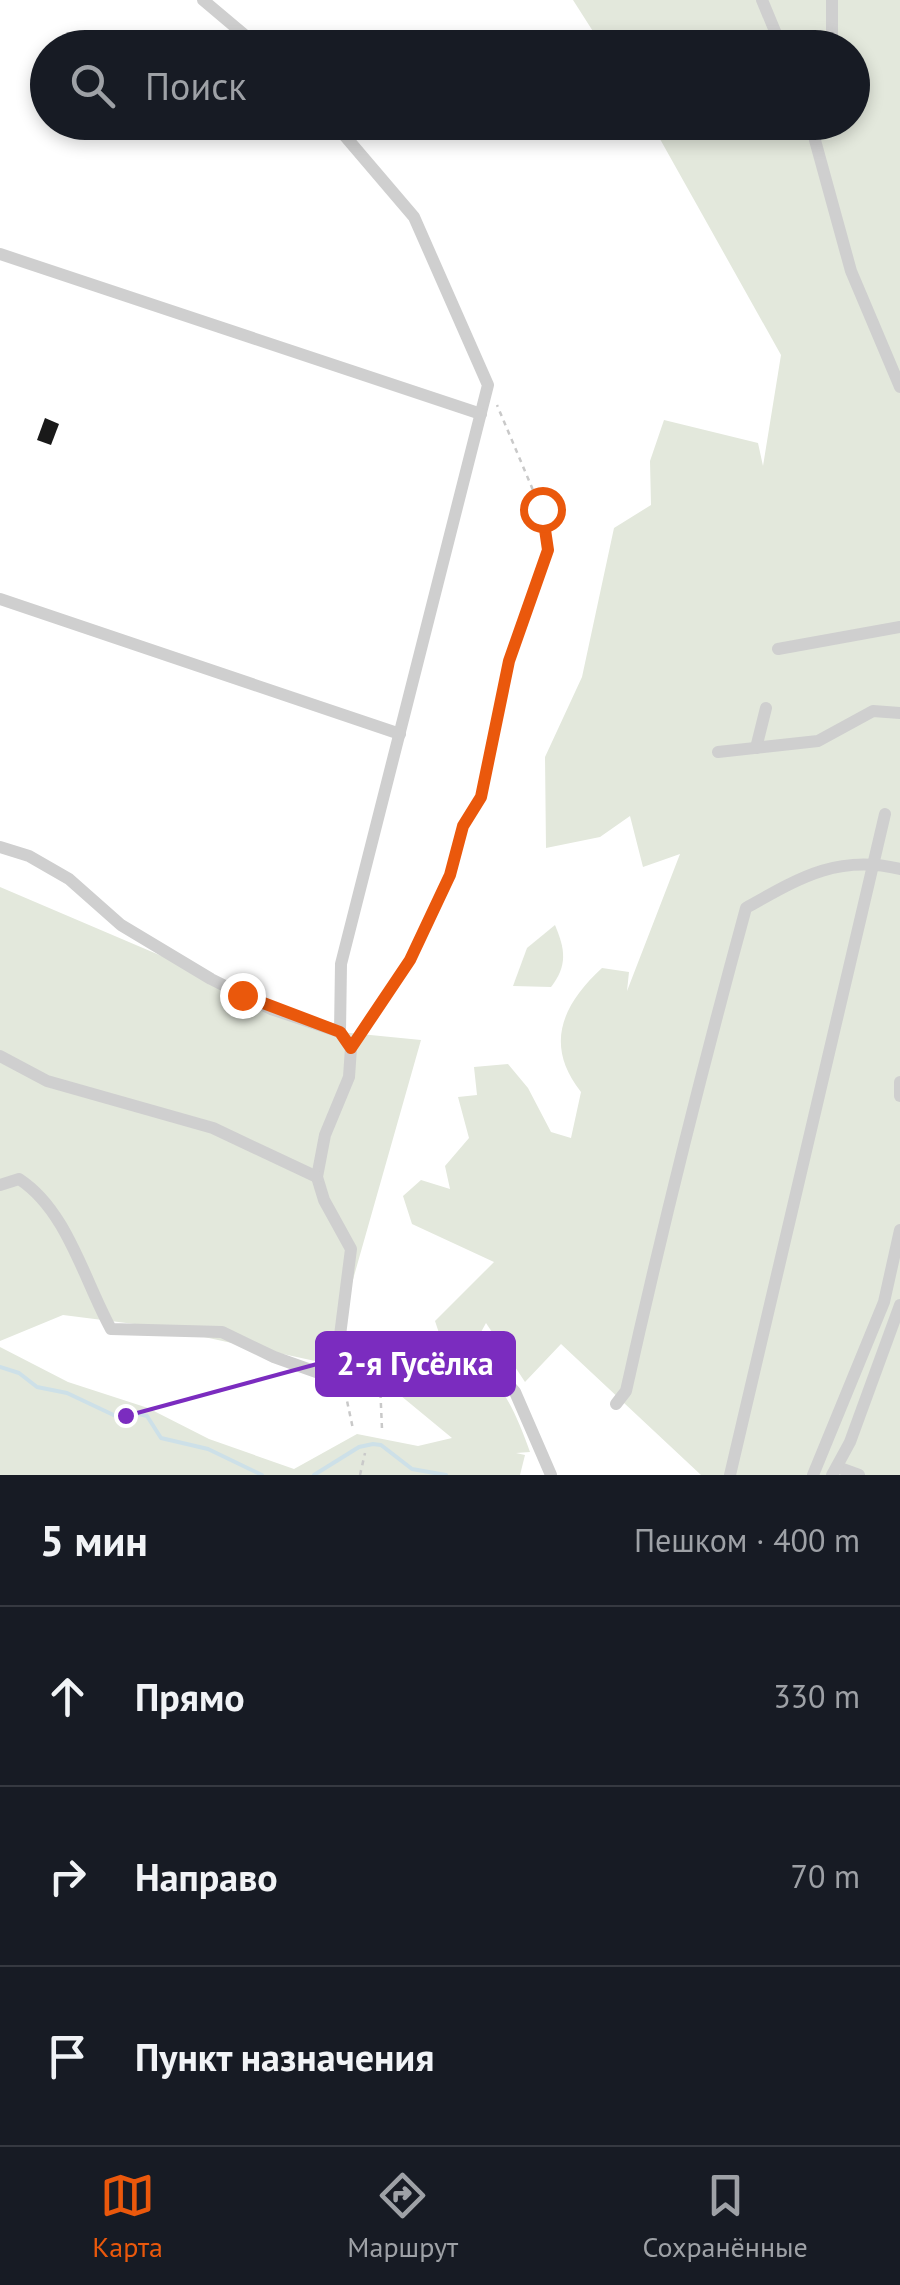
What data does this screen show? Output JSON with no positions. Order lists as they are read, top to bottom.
{
  "places": ["2-я Гусёлка"],
  "page": {
    "search": "Поиск",
    "heading": ["5 мин", "Пешком · 400 m"],
    "list": [
      ["Прямо", "330 m"],
      ["Направо", "70 m"],
      "Пункт назначения"
    ],
    "nav": ["Карта", "Маршрут", "Сохранённые"]
  }
}
